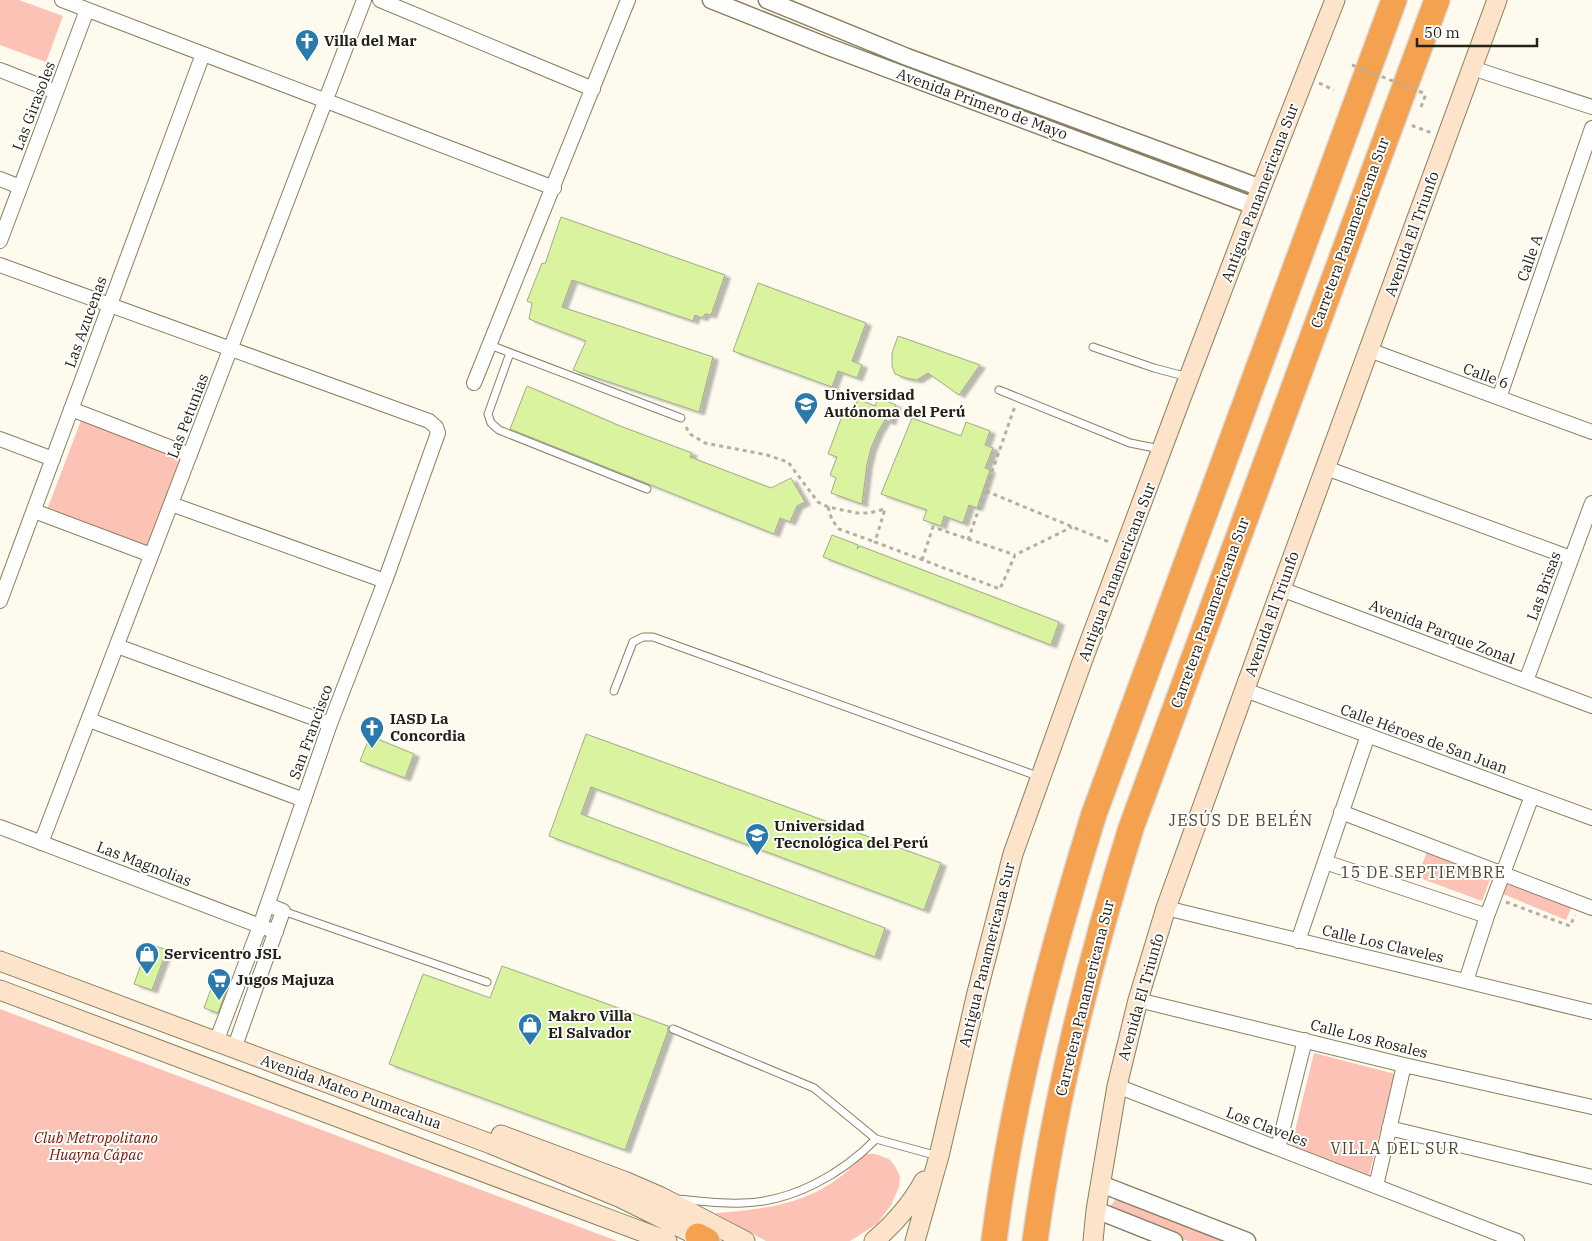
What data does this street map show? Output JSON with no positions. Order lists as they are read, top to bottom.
{
  "streets": {
    "highway": ["Carretera Panamericana Sur"],
    "main road": ["Antigua Panamericana Sur", "Avenida El Triunfo", "Avenida Mateo Pumacahua"],
    "street": [
      "Avenida Primero de Mayo",
      "Las Girasoles",
      "Calle A",
      "Las Azucenas",
      "Calle 6",
      "Las Petunias",
      "Las Brisas",
      "Avenida Parque Zonal",
      "San Francisco",
      "Calle Héroes de San Juan",
      "Las Magnolias",
      "Calle Los Claveles",
      "Calle Los Rosales",
      "Los Claveles"
    ]
  },
  "crossings": [
    ["Avenida Primero de Mayo", "Antigua Panamericana Sur"],
    ["Avenida El Triunfo", "Calle 6"],
    ["Avenida El Triunfo", "Avenida Parque Zonal"],
    ["Avenida El Triunfo", "Calle Héroes de San Juan"],
    ["Avenida El Triunfo", "Calle Los Claveles"],
    ["Avenida El Triunfo", "Calle Los Rosales"],
    ["Avenida El Triunfo", "Los Claveles"],
    ["Calle A", "Calle 6"],
    ["Las Petunias", "San Francisco"],
    ["Las Petunias", "Las Magnolias"],
    ["Las Brisas", "Avenida Parque Zonal"],
    ["San Francisco", "Las Magnolias"],
    ["San Francisco", "Avenida Mateo Pumacahua"]
  ],
  "districts": ["JESÚS DE BELÉN", "15 DE SEPTIEMBRE", "VILLA DEL SUR"],
  "parks": ["Club Metropolitano Huayna Cápac"],
  "places": {
    "church": ["Villa del Mar", "IASD La Concordia"],
    "school or university": ["Universidad Autónoma del Perú", "Universidad Tecnológica del Perú"],
    "shop": ["Servicentro JSL", "Makro Villa El Salvador"],
    "supermarket": ["Jugos Majuza"]
  },
  "scale_bar": "50 m"
}
